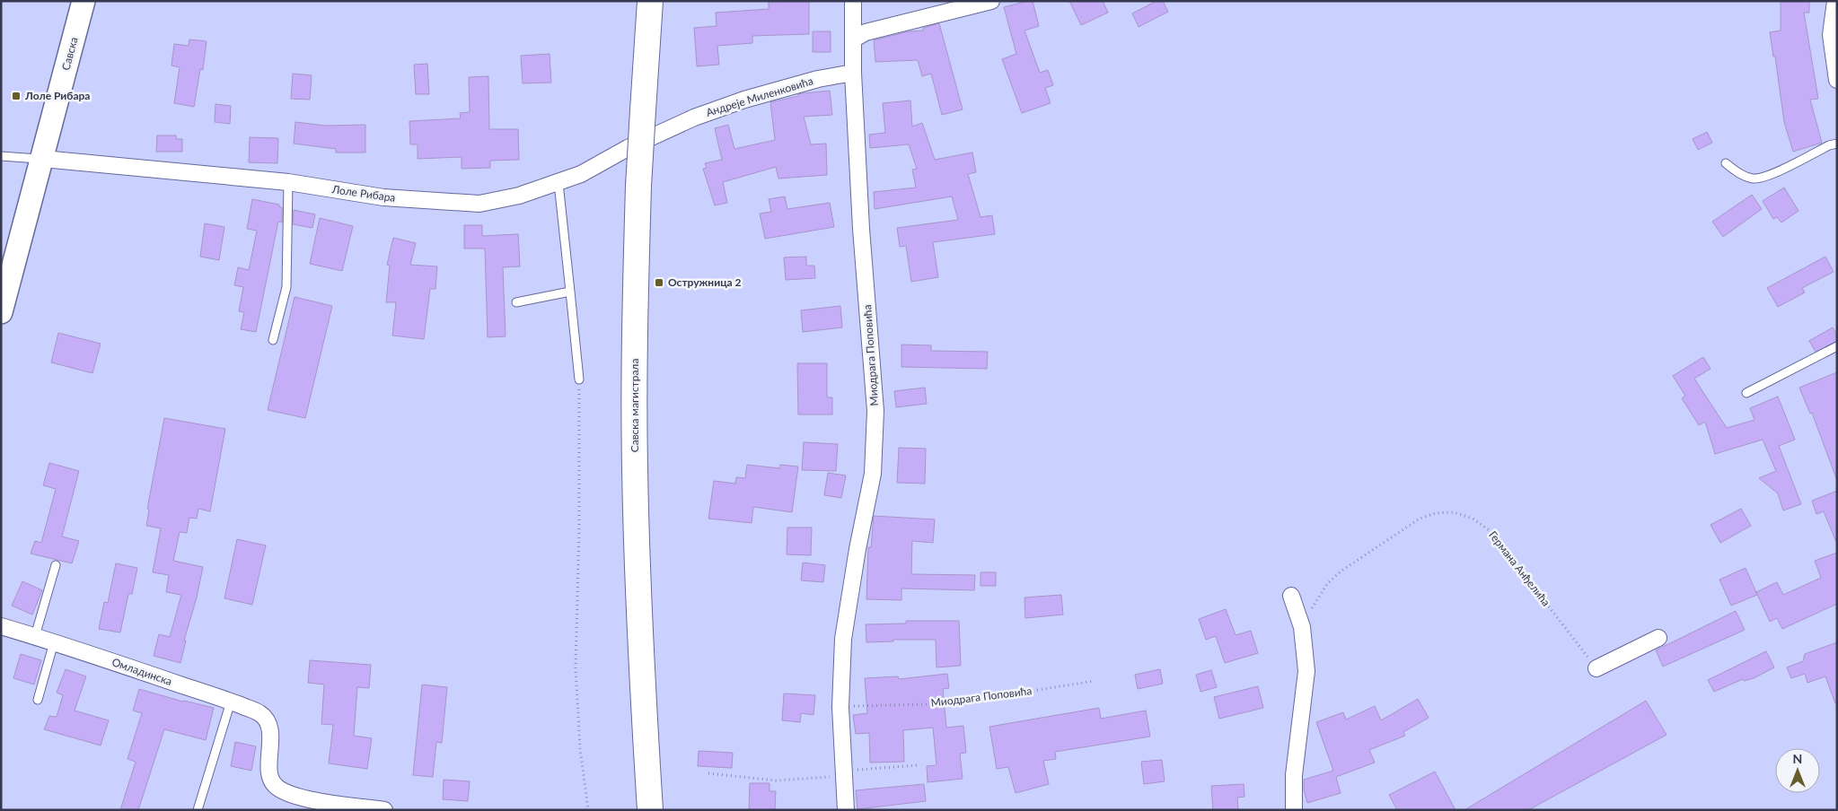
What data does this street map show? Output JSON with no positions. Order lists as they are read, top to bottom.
{
  "streets": {
    "main road": ["Савска магистрала"],
    "street": [
      "Савска",
      "Андреје Миленковића",
      "Лоле Рибара",
      "Миодрага Поповића",
      "Омладинска"
    ],
    "path": ["Германа Анђелића"]
  },
  "crossings": [
    ["Савска", "Лоле Рибара"],
    ["Андреје Миленковића", "Лоле Рибара"],
    ["Андреје Миленковића", "Миодрага Поповића"]
  ],
  "places": {
    "transit": ["Лоле Рибара", "Остружница 2"]
  },
  "north": "top"
}
